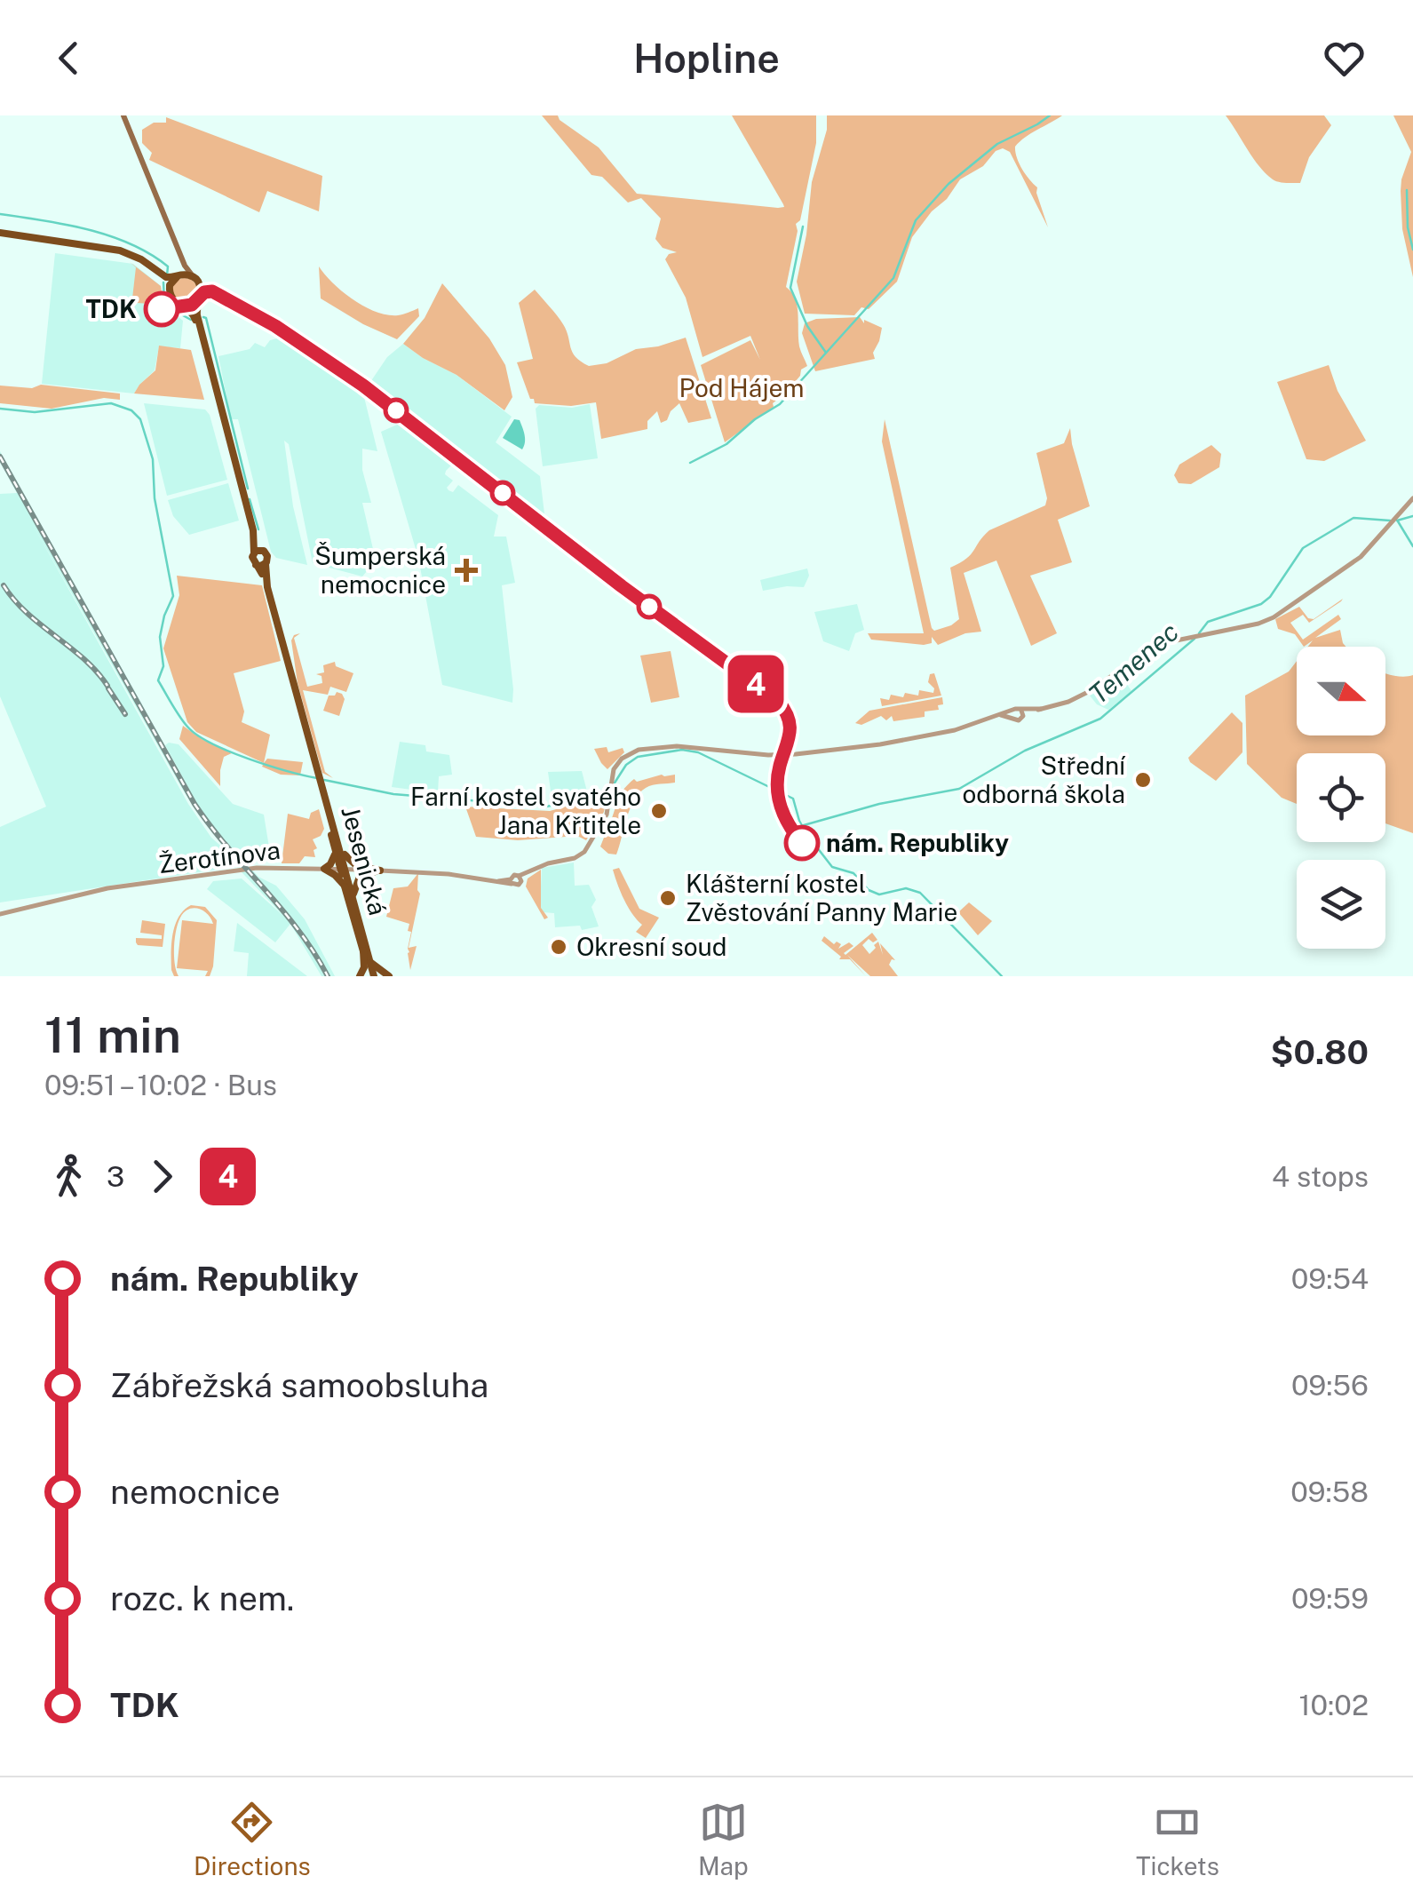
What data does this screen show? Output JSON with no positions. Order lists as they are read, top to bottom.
{
  "streets": {
    "main road": ["Jesenická"],
    "street": ["Žerotínova"]
  },
  "crossings": [
    ["Žerotínova", "Jesenická"]
  ],
  "water": ["Temenec"],
  "parks": ["Pod Hájem"],
  "places": {
    "other": [
      "TDK",
      "Střední odborná škola",
      "Farní kostel svatého Jana Křtitele",
      "nám. Republiky",
      "Klášterní kostel Zvěstování Panny Marie",
      "Okresní soud"
    ],
    "health": ["Šumperská nemocnice"]
  },
  "lines": ["bus line 4"],
  "north": "right",
  "page": {
    "header": "Hopline",
    "on_map": "4",
    "heading": ["11 min", "09:51 – 10:02 · Bus", "$0.80"],
    "legs": ["3", "4", "4 stops"],
    "list": [
      {
        "name": "nám. Republiky",
        "value": "09:54"
      },
      {
        "name": "Zábřežská samoobsluha",
        "value": "09:56"
      },
      {
        "name": "nemocnice",
        "value": "09:58"
      },
      {
        "name": "rozc. k nem.",
        "value": "09:59"
      },
      {
        "name": "TDK",
        "value": "10:02"
      }
    ],
    "tabs": ["Directions", "Map", "Tickets"]
  }
}
